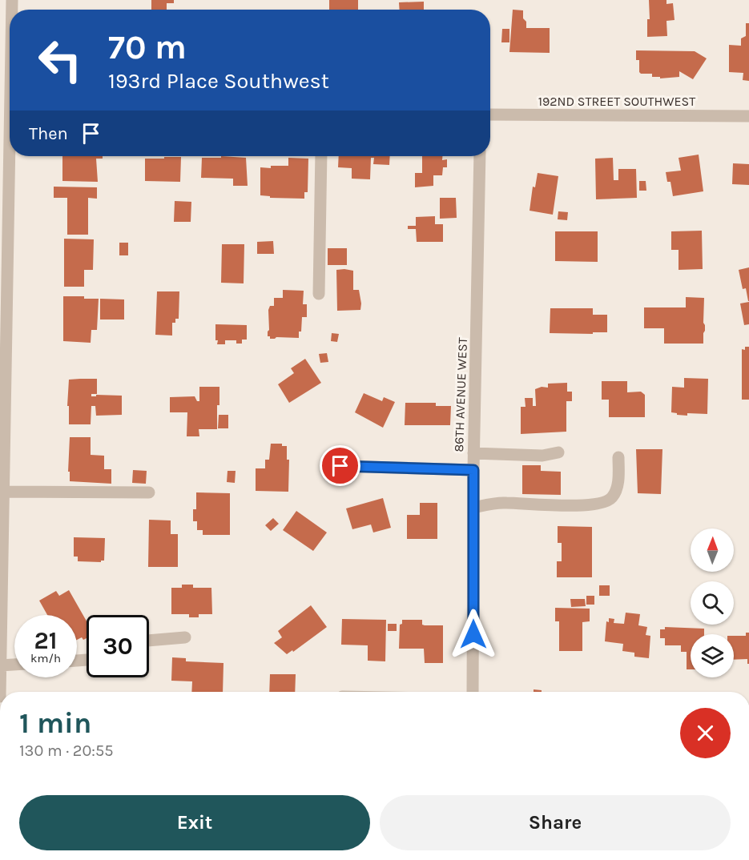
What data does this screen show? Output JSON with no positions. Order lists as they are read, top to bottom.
{
  "streets": {
    "street": ["192ND STREET SOUTHWEST", "86TH AVENUE WEST"]
  },
  "north": "top",
  "page": {
    "turn": ["70 m", "193rd Place Southwest"],
    "then": "Then",
    "speed": "21 km/h",
    "limit": "30",
    "heading": ["1 min", "130 m · 20:55"],
    "buttons": ["Exit", "Share"]
  }
}
